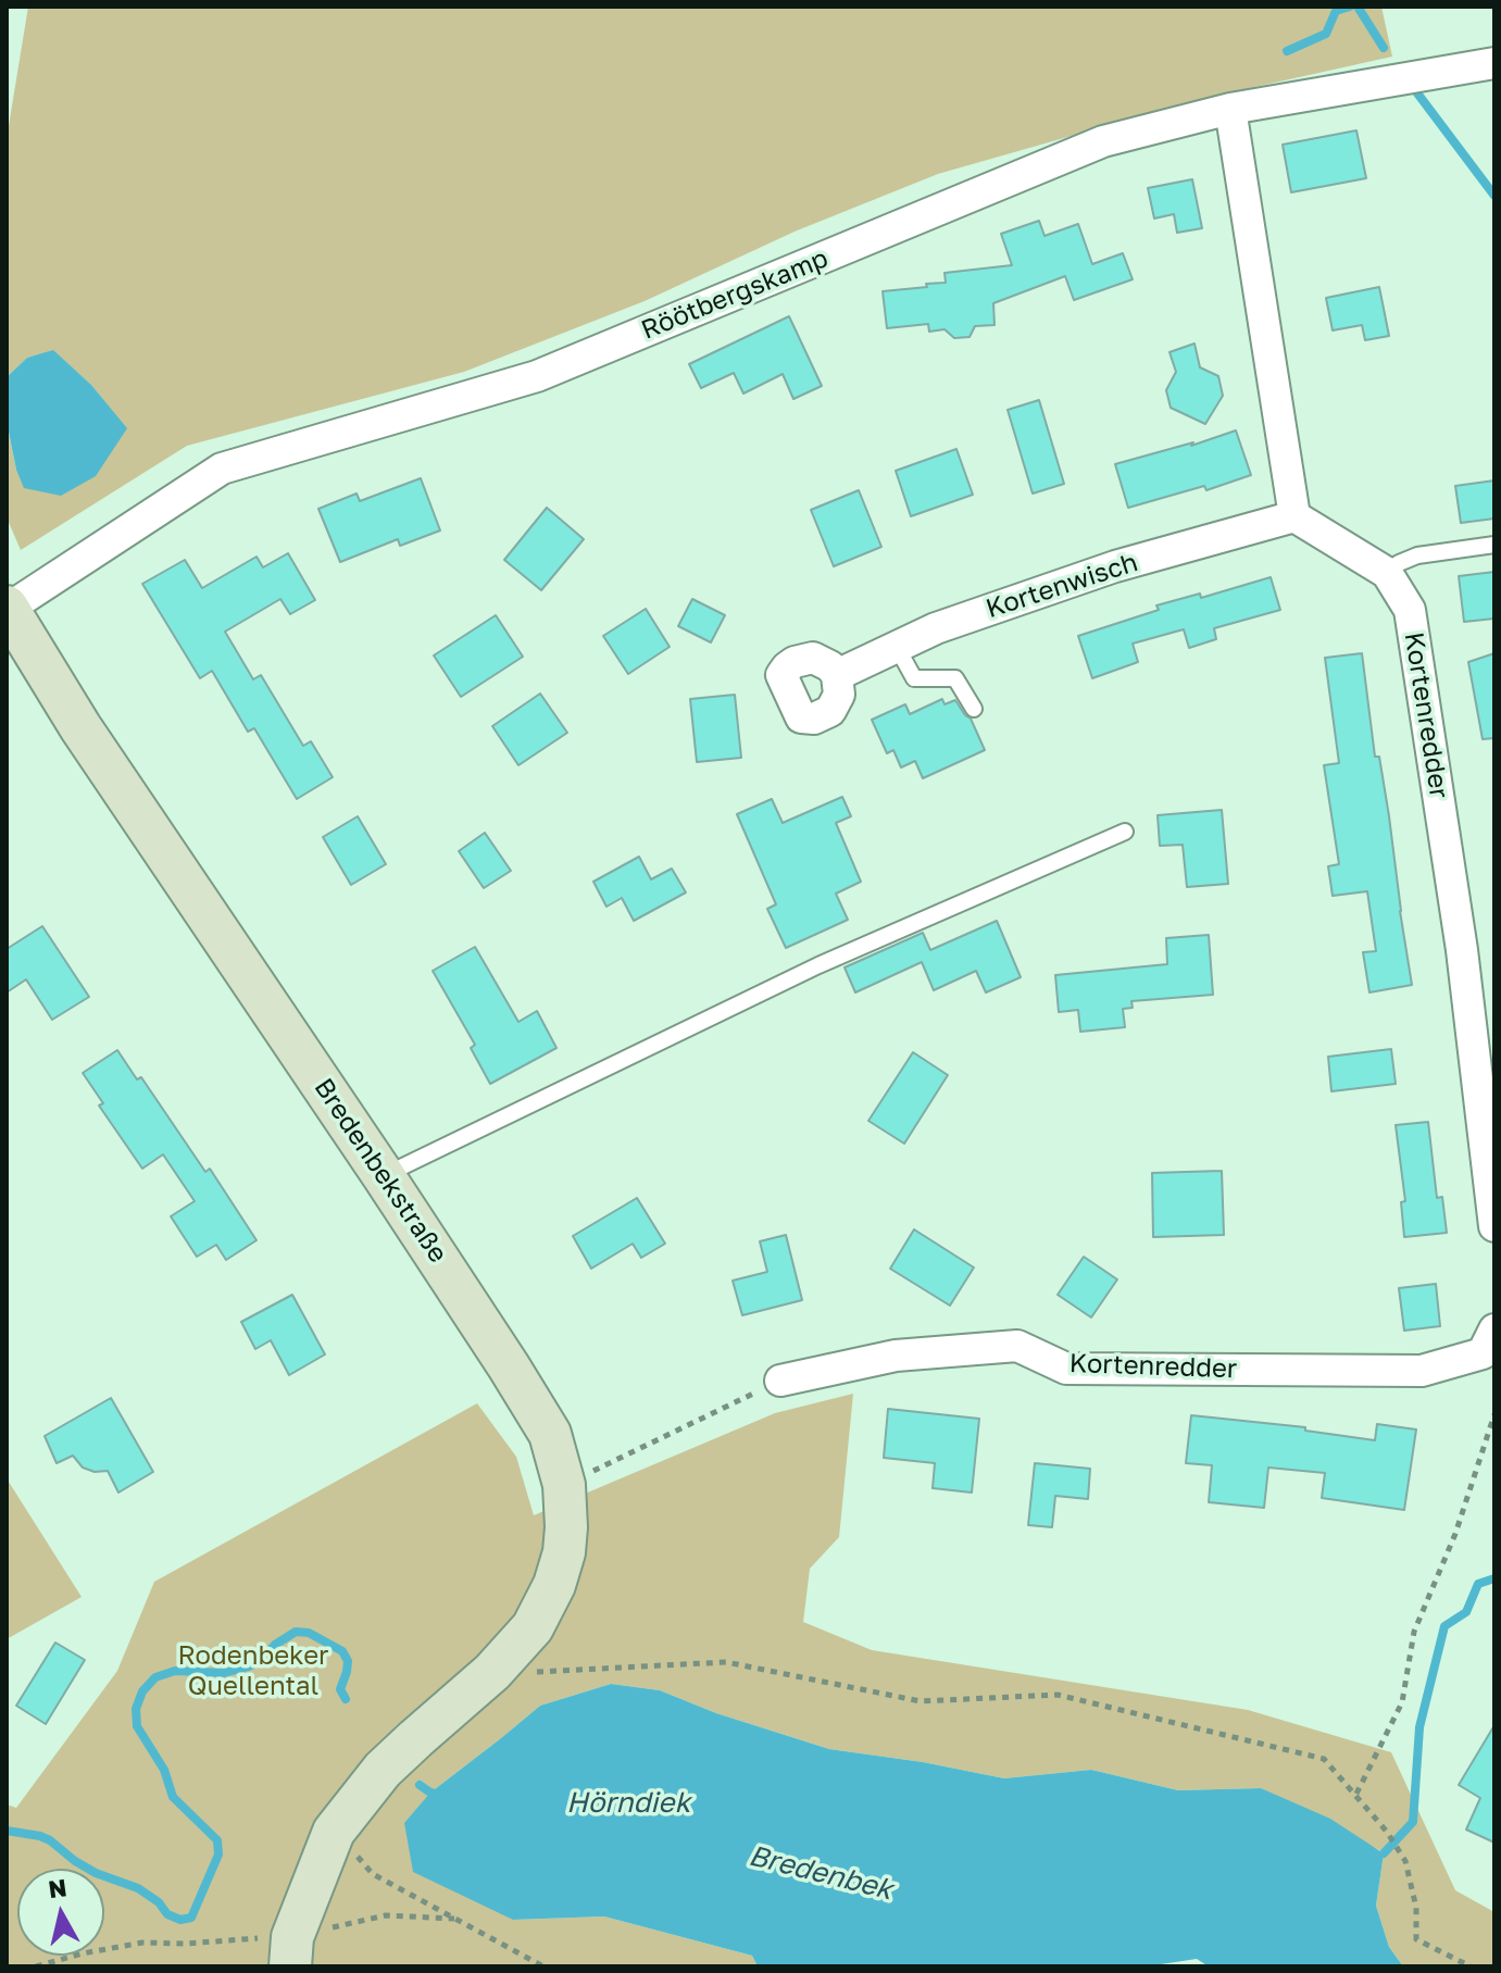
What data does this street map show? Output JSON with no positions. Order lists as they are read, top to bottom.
{
  "streets": {
    "street": [
      "Röötbergskamp",
      "Kortenwisch",
      "Kortenredder",
      "Bredenbekstraße"
    ]
  },
  "crossings": [
    ["Röötbergskamp", "Bredenbekstraße"],
    ["Kortenwisch", "Kortenredder"]
  ],
  "water": ["Hörndiek", "Bredenbek"],
  "parks": ["Rodenbeker Quellental"],
  "north": "top"
}
